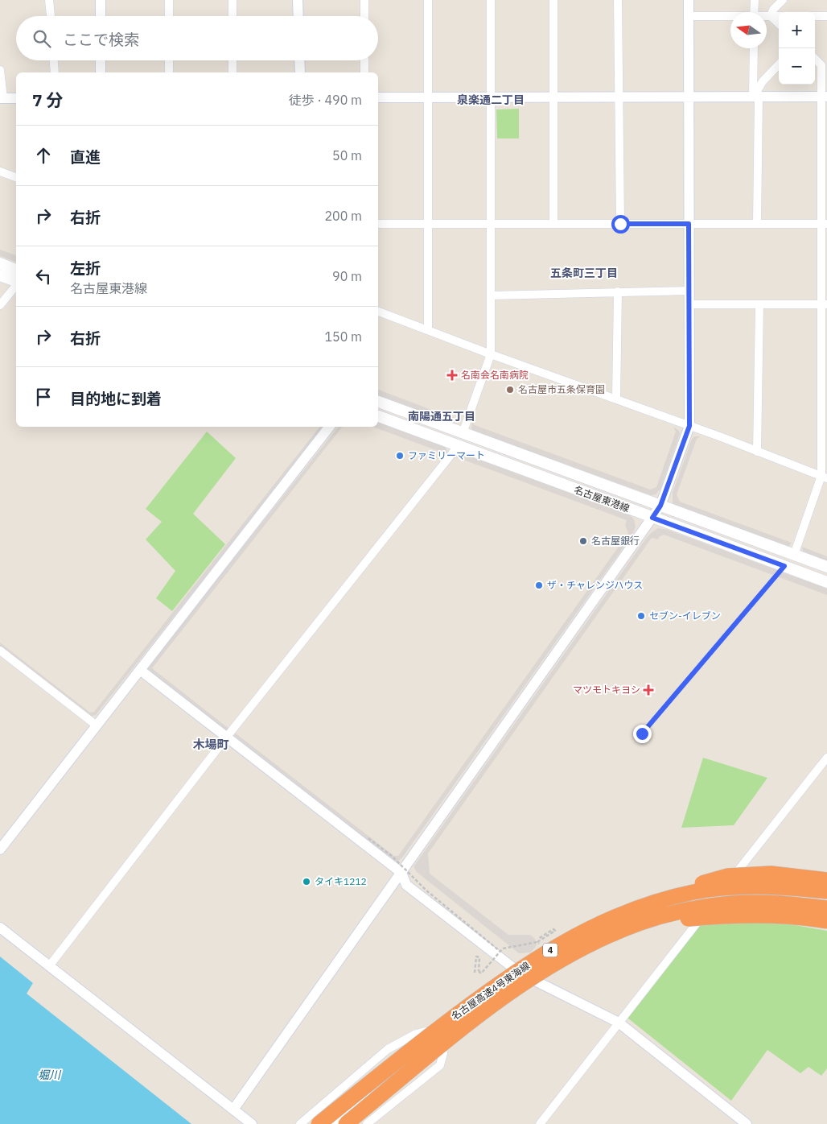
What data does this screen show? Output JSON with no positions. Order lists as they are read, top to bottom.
{
  "streets": {
    "highway": ["4", "名古屋高速4号東海線"],
    "main road": ["名古屋東港線"]
  },
  "districts": [
    "泉楽通二丁目",
    "五条町三丁目",
    "南陽通五丁目",
    "木場町"
  ],
  "water": ["堀川"],
  "places": {
    "health": ["名南会名南病院", "マツモトキヨシ"],
    "other": [
      "名古屋市五条保育園",
      "ファミリーマート",
      "名古屋銀行",
      "ザ・チャレンジハウス",
      "セブン-イレブン",
      "タイキ1212"
    ]
  },
  "north": "left",
  "page": {
    "map_buttons": ["+", "−"],
    "search": "ここで検索",
    "heading": ["7 分", "徒歩 · 490 m"],
    "list": [
      ["直進", "50 m"],
      ["右折", "200 m"],
      ["左折", "名古屋東港線", "90 m"],
      ["右折", "150 m"],
      "目的地に到着"
    ]
  }
}
